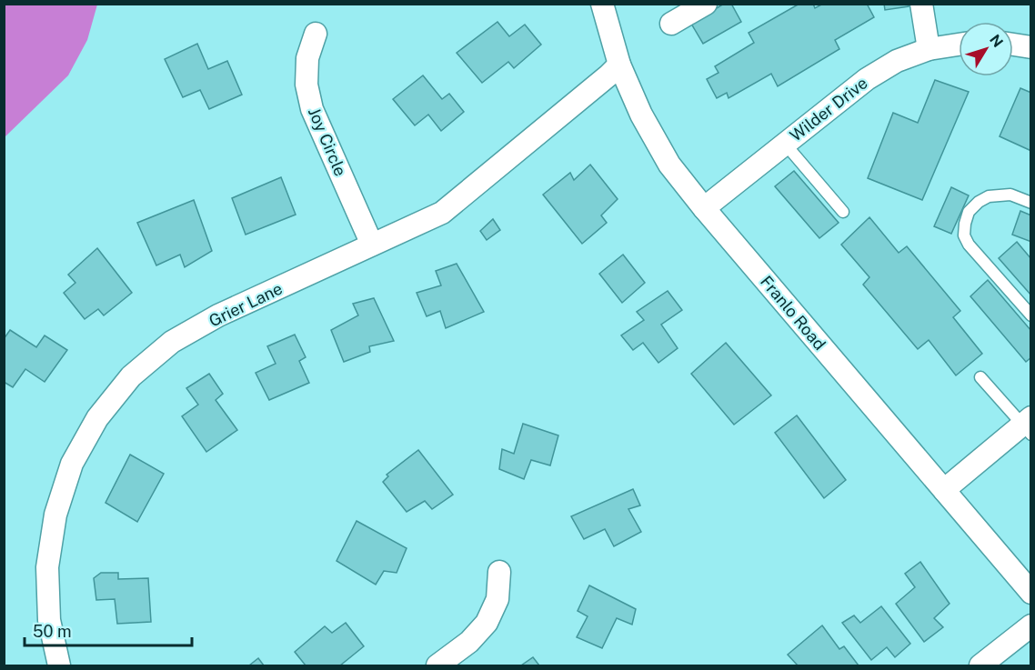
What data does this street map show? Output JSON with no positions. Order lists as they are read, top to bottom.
{
  "streets": {
    "street": [
      "Wilder Drive",
      "Joy Circle",
      "Grier Lane",
      "Franlo Road"
    ]
  },
  "crossings": [
    ["Wilder Drive", "Franlo Road"],
    ["Joy Circle", "Grier Lane"],
    ["Grier Lane", "Franlo Road"]
  ],
  "scale_bar": "50 m",
  "north": "top right"
}
